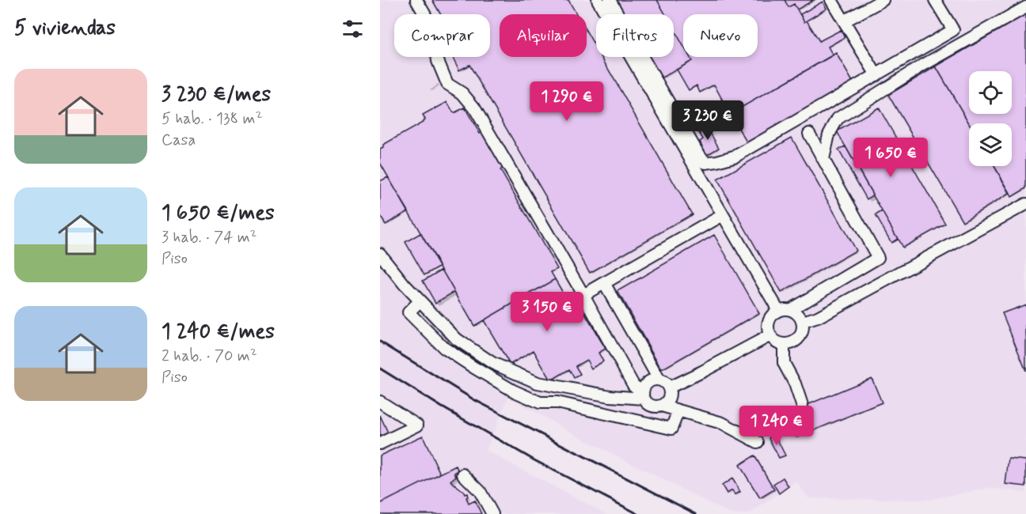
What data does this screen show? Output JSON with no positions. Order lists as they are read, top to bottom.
{
  "page": {
    "heading": "5 viviendas",
    "chip": [
      "Comprar",
      "Alquilar",
      "Filtros",
      "Nuevo"
    ],
    "list": [
      {
        "name": "3 230 €/mes",
        "note": "5 hab. · 138 m² · Casa"
      },
      {
        "name": "1 650 €/mes",
        "note": "3 hab. · 74 m² · Piso"
      },
      {
        "name": "1 240 €/mes",
        "note": "2 hab. · 70 m² · Piso"
      }
    ],
    "price": [
      "1 290 €",
      "3 230 €",
      "1 650 €",
      "3 150 €",
      "1 240 €"
    ]
  }
}
